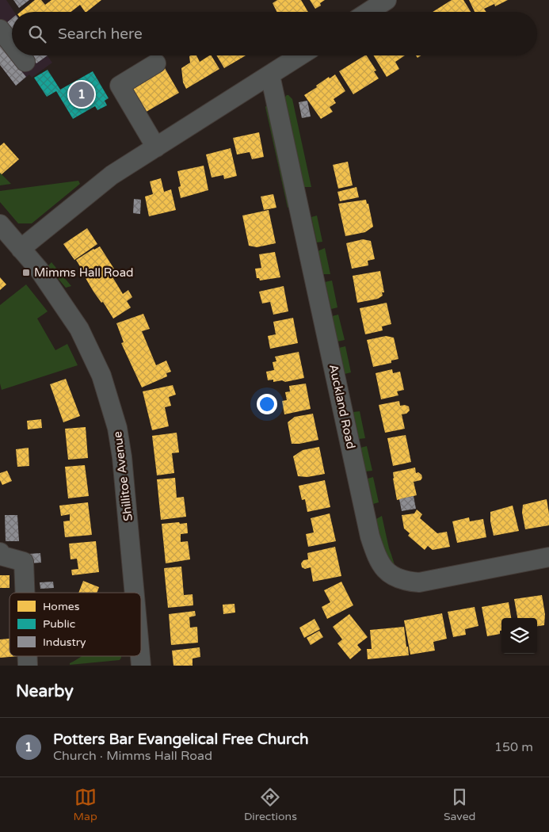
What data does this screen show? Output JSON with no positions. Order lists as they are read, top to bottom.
{
  "streets": {
    "street": ["Auckland Road", "Shillitoe Avenue"]
  },
  "places": {
    "transit": ["Mimms Hall Road"]
  },
  "legend": ["Homes", "Public", "Industry"],
  "page": {
    "search": "Search here",
    "pins": "1",
    "heading": "Nearby",
    "list": [
      {
        "mark": "1",
        "name": "Potters Bar Evangelical Free Church",
        "note": "Church · Mimms Hall Road",
        "value": "150 m"
      }
    ],
    "nav": ["Map", "Directions", "Saved"]
  }
}
